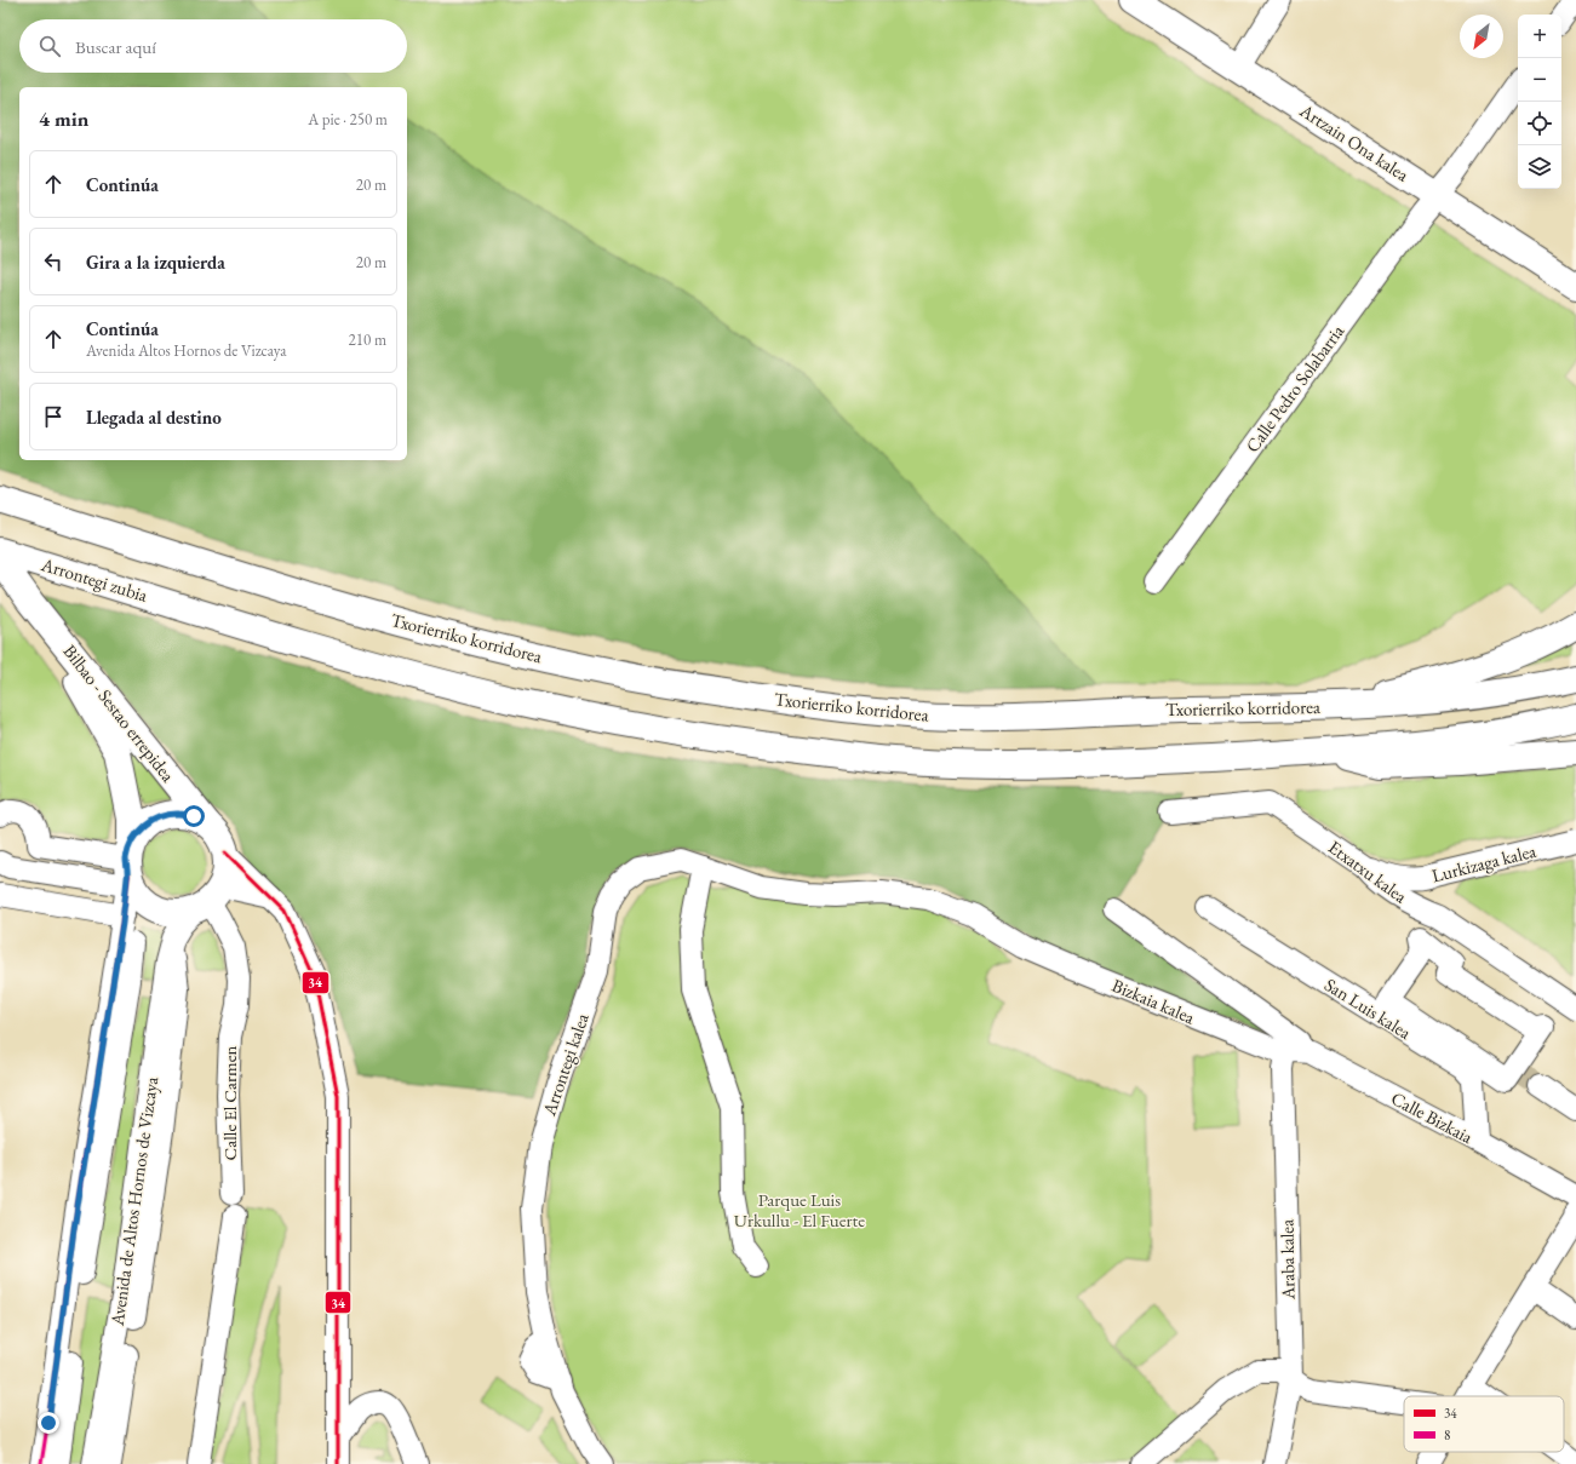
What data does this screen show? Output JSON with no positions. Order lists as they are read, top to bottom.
{
  "streets": {
    "main road": [
      "Artzain Ona kalea",
      "Arrontegi zubia",
      "Txorierriko korridorea",
      "Bilbao - Sestao errepidea"
    ],
    "street": [
      "Calle Pedro Solabarria",
      "Lurkizaga kalea",
      "Etxatxu kalea",
      "Bizkaia kalea",
      "San Luis kalea",
      "Arrontegi kalea",
      "Calle El Carmen",
      "Calle Bizkaia",
      "Avenida de Altos Hornos de Vizcaya",
      "Araba kalea"
    ]
  },
  "crossings": [
    ["Artzain Ona kalea", "Calle Pedro Solabarria"],
    ["Bilbao - Sestao errepidea", "Calle El Carmen"],
    ["Bilbao - Sestao errepidea", "Avenida de Altos Hornos de Vizcaya"],
    ["Lurkizaga kalea", "Etxatxu kalea"],
    ["Bizkaia kalea", "Arrontegi kalea"],
    ["Bizkaia kalea", "Calle Bizkaia"],
    ["Bizkaia kalea", "Araba kalea"],
    ["San Luis kalea", "Calle Bizkaia"],
    ["Calle El Carmen", "Avenida de Altos Hornos de Vizcaya"],
    ["Calle Bizkaia", "Araba kalea"]
  ],
  "parks": ["Parque Luis Urkullu - El Fuerte"],
  "lines": ["transit line 34", "transit line 8"],
  "legend": ["34", "8"],
  "north": "bottom left",
  "page": {
    "map_buttons": ["+", "−"],
    "search": "Buscar aquí",
    "heading": ["4 min", "A pie · 250 m"],
    "list": [
      ["Continúa", "20 m"],
      ["Gira a la izquierda", "20 m"],
      ["Continúa", "Avenida Altos Hornos de Vizcaya", "210 m"],
      "Llegada al destino"
    ]
  }
}
